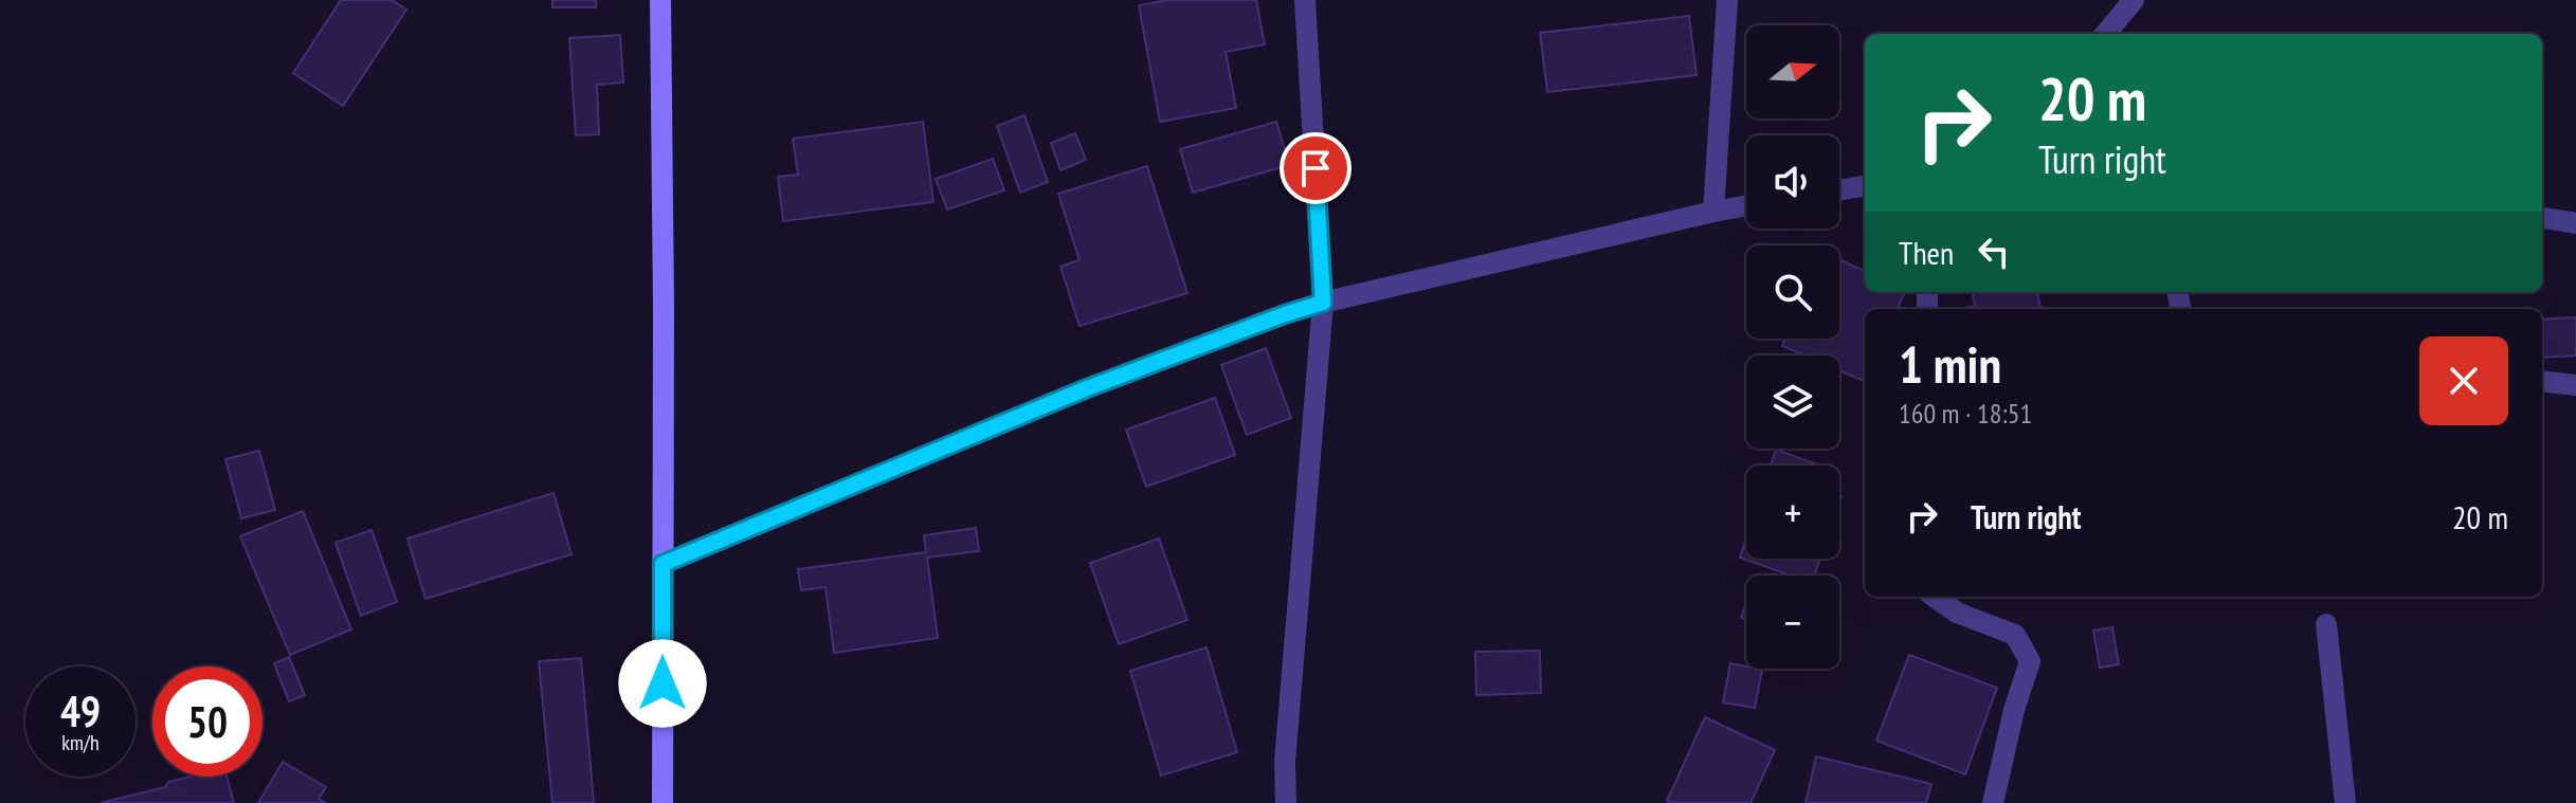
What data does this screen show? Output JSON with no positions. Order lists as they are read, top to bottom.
{
  "north": "right",
  "page": {
    "map_buttons": ["+", "−"],
    "turn": ["20 m", "Turn right"],
    "then": "Then",
    "heading": ["1 min", "160 m · 18:51"],
    "list": [
      {
        "name": "Turn right",
        "value": "20 m"
      }
    ],
    "speed": "49 km/h",
    "limit": "50"
  }
}
